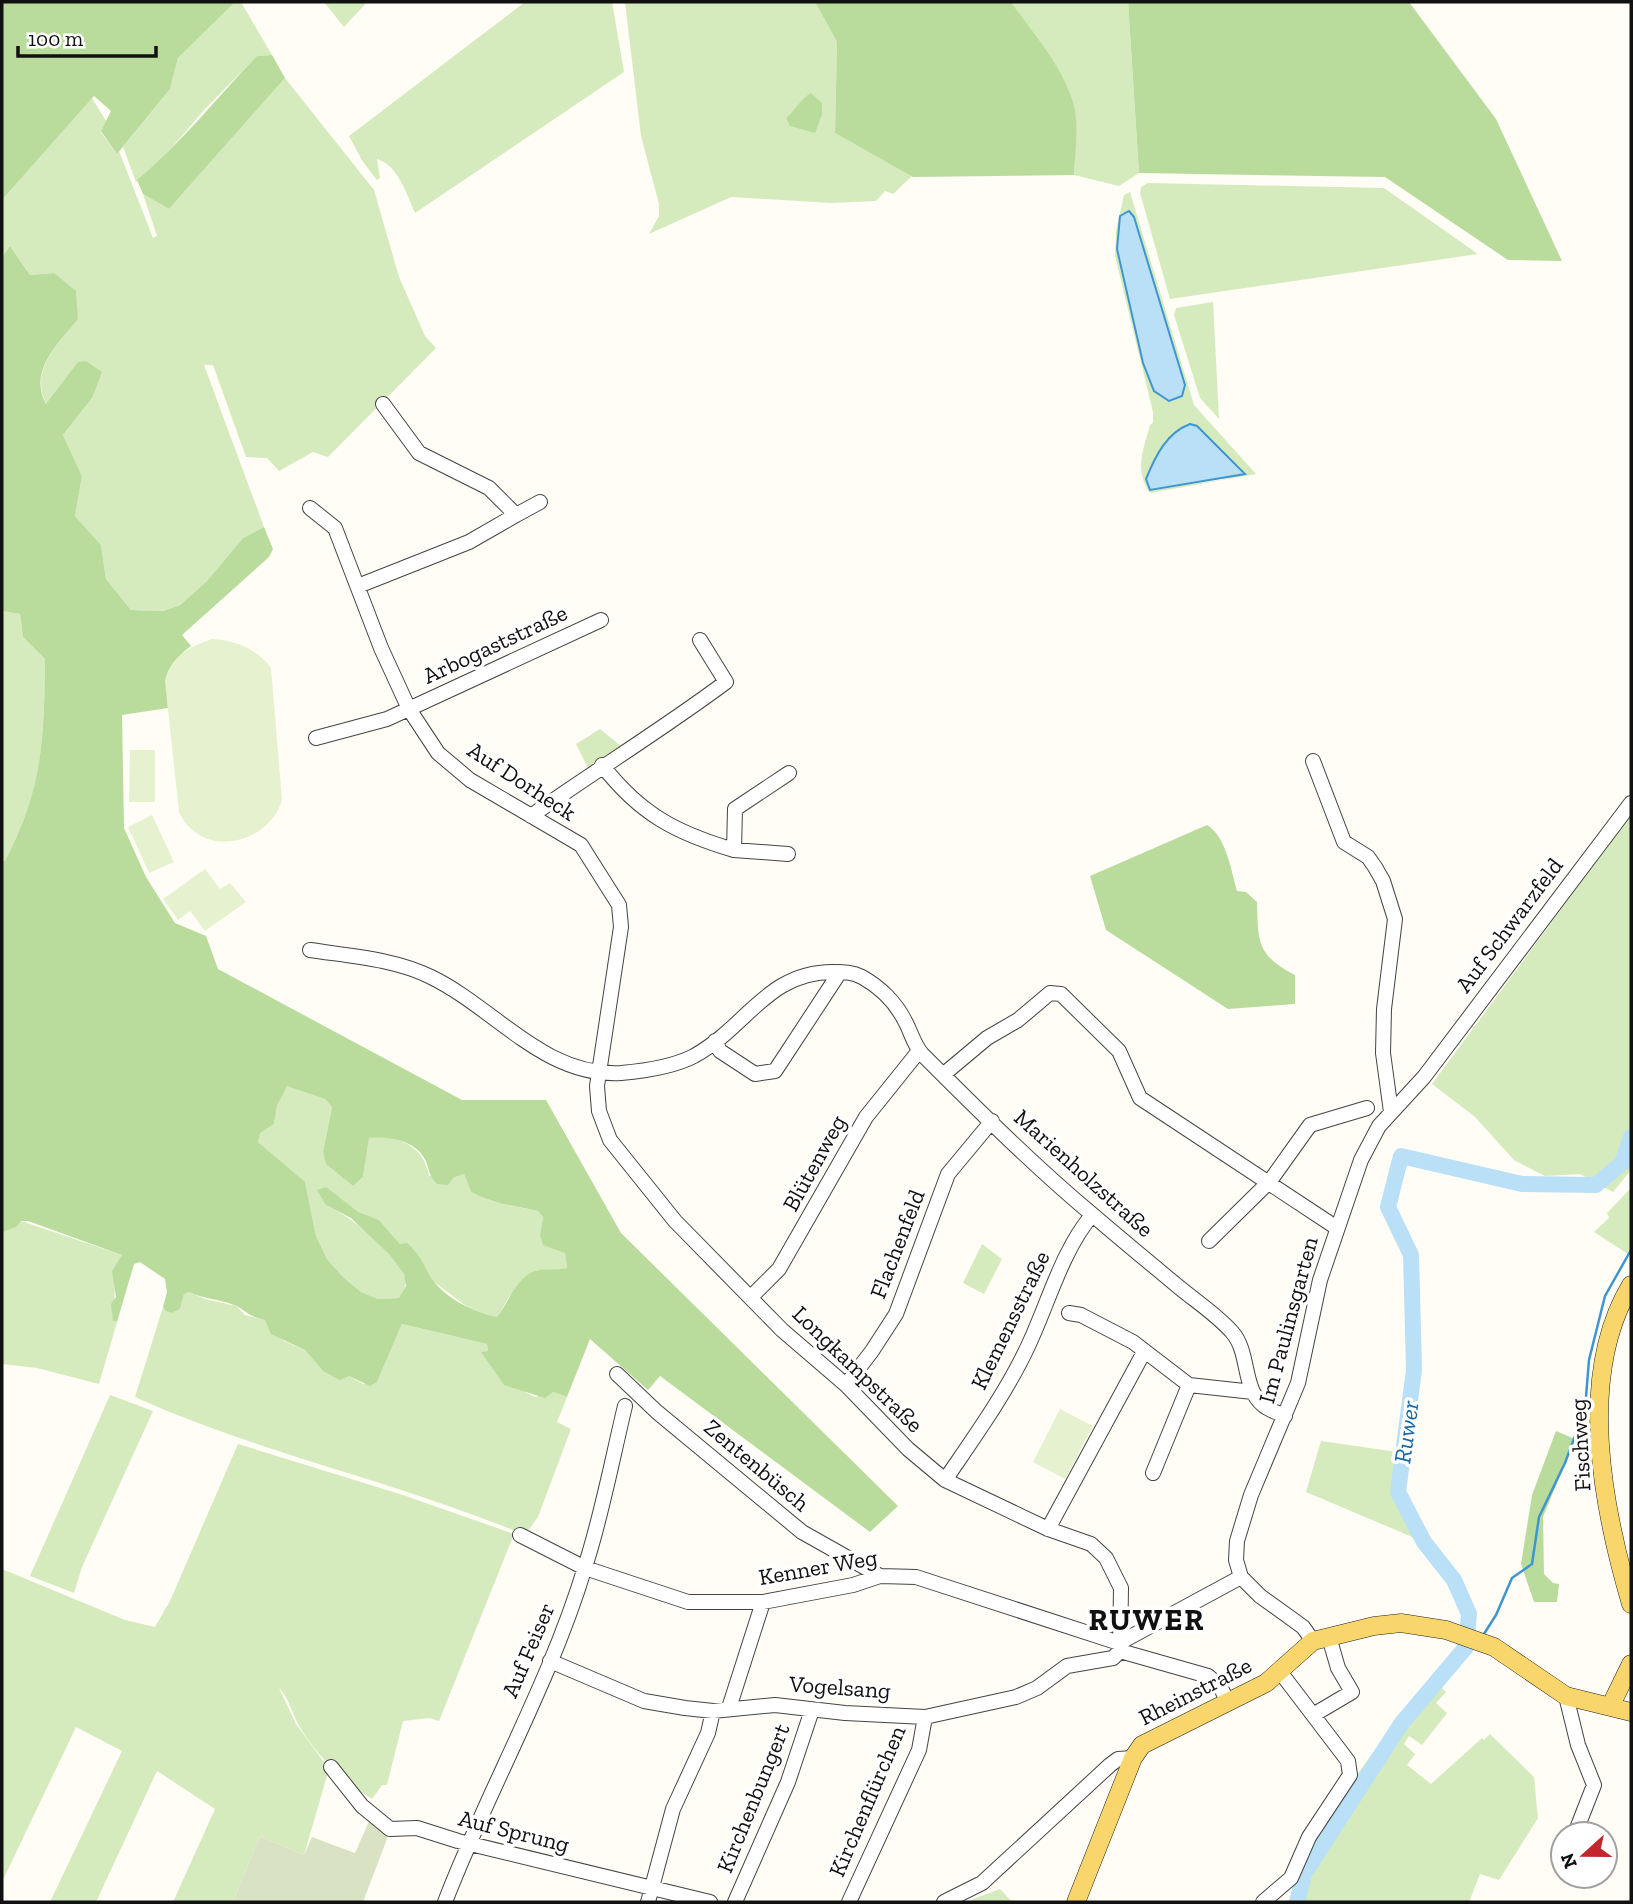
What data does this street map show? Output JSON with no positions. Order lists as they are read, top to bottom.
{
  "streets": {
    "main road": ["Fischweg", "Rheinstraße"],
    "street": [
      "Arbogaststraße",
      "Auf Dorheck",
      "Auf Schwarzfeld",
      "Blütenweg",
      "Marienholzstraße",
      "Flachenfeld",
      "Klemensstraße",
      "Im Paulinsgarten",
      "Longkampstraße",
      "Zentenbüsch",
      "Kenner Weg",
      "Auf Feiser",
      "Vogelsang",
      "Kirchenbungert",
      "Kirchenflürchen",
      "Auf Sprung"
    ]
  },
  "crossings": [
    ["Arbogaststraße", "Auf Dorheck"],
    ["Auf Dorheck", "Marienholzstraße"],
    ["Auf Dorheck", "Longkampstraße"],
    ["Auf Schwarzfeld", "Im Paulinsgarten"],
    ["Blütenweg", "Marienholzstraße"],
    ["Blütenweg", "Longkampstraße"],
    ["Marienholzstraße", "Flachenfeld"],
    ["Marienholzstraße", "Klemensstraße"],
    ["Marienholzstraße", "Longkampstraße"],
    ["Flachenfeld", "Longkampstraße"],
    ["Klemensstraße", "Longkampstraße"],
    ["Im Paulinsgarten", "Vogelsang"],
    ["Longkampstraße", "Kenner Weg"],
    ["Longkampstraße", "Vogelsang"],
    ["Zentenbüsch", "Kenner Weg"],
    ["Kenner Weg", "Auf Feiser"],
    ["Kenner Weg", "Vogelsang"],
    ["Kenner Weg", "Rheinstraße"],
    ["Auf Feiser", "Vogelsang"],
    ["Auf Feiser", "Auf Sprung"],
    ["Vogelsang", "Kirchenbungert"],
    ["Vogelsang", "Kirchenflürchen"]
  ],
  "districts": ["RUWER"],
  "water": ["Ruwer"],
  "scale_bar": "100 m",
  "north": "left"
}
